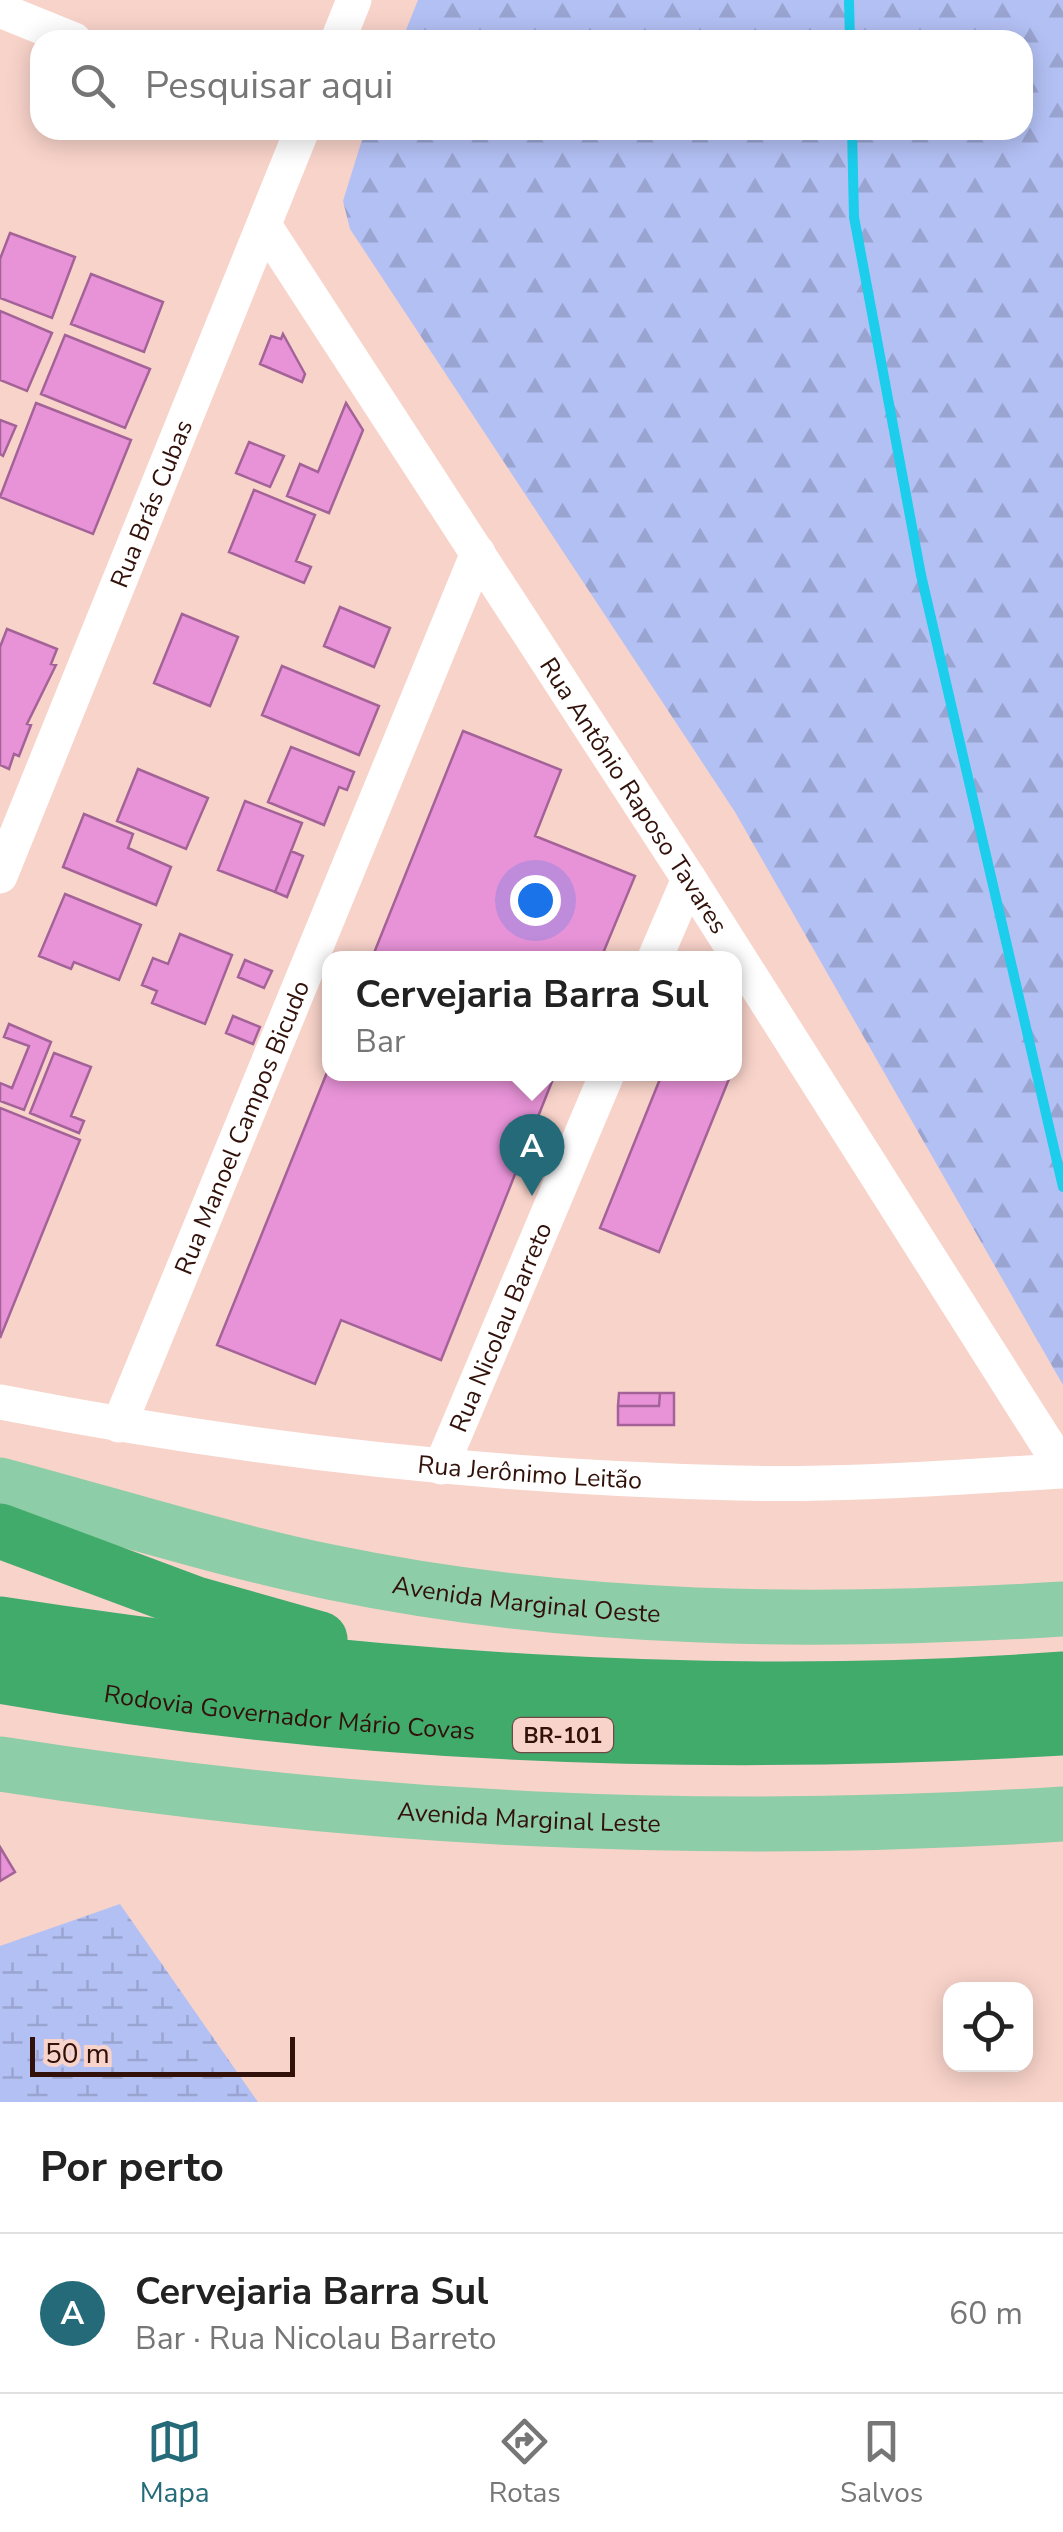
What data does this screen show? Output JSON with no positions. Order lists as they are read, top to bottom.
{
  "streets": {
    "highway": ["Rodovia Governador Mário Covas", "BR-101"],
    "main road": ["Avenida Marginal Oeste", "Avenida Marginal Leste"],
    "street": [
      "Rua Brás Cubas",
      "Rua Antônio Raposo Tavares",
      "Rua Manoel Campos Bicudo",
      "Rua Nicolau Barreto",
      "Rua Jerônimo Leitão"
    ]
  },
  "crossings": [
    ["Rua Brás Cubas", "Rua Antônio Raposo Tavares"],
    ["Rua Antônio Raposo Tavares", "Rua Manoel Campos Bicudo"],
    ["Rua Antônio Raposo Tavares", "Rua Jerônimo Leitão"],
    ["Rua Manoel Campos Bicudo", "Rua Jerônimo Leitão"],
    ["Rua Nicolau Barreto", "Rua Jerônimo Leitão"]
  ],
  "scale_bar": "50 m",
  "page": {
    "search": "Pesquisar aqui",
    "popup": ["Cervejaria Barra Sul", "Bar"],
    "pins": "A",
    "scale": "50 m",
    "heading": "Por perto",
    "list": [
      {
        "mark": "A",
        "name": "Cervejaria Barra Sul",
        "note": "Bar · Rua Nicolau Barreto",
        "value": "60 m"
      }
    ],
    "nav": ["Mapa", "Rotas", "Salvos"]
  }
}
